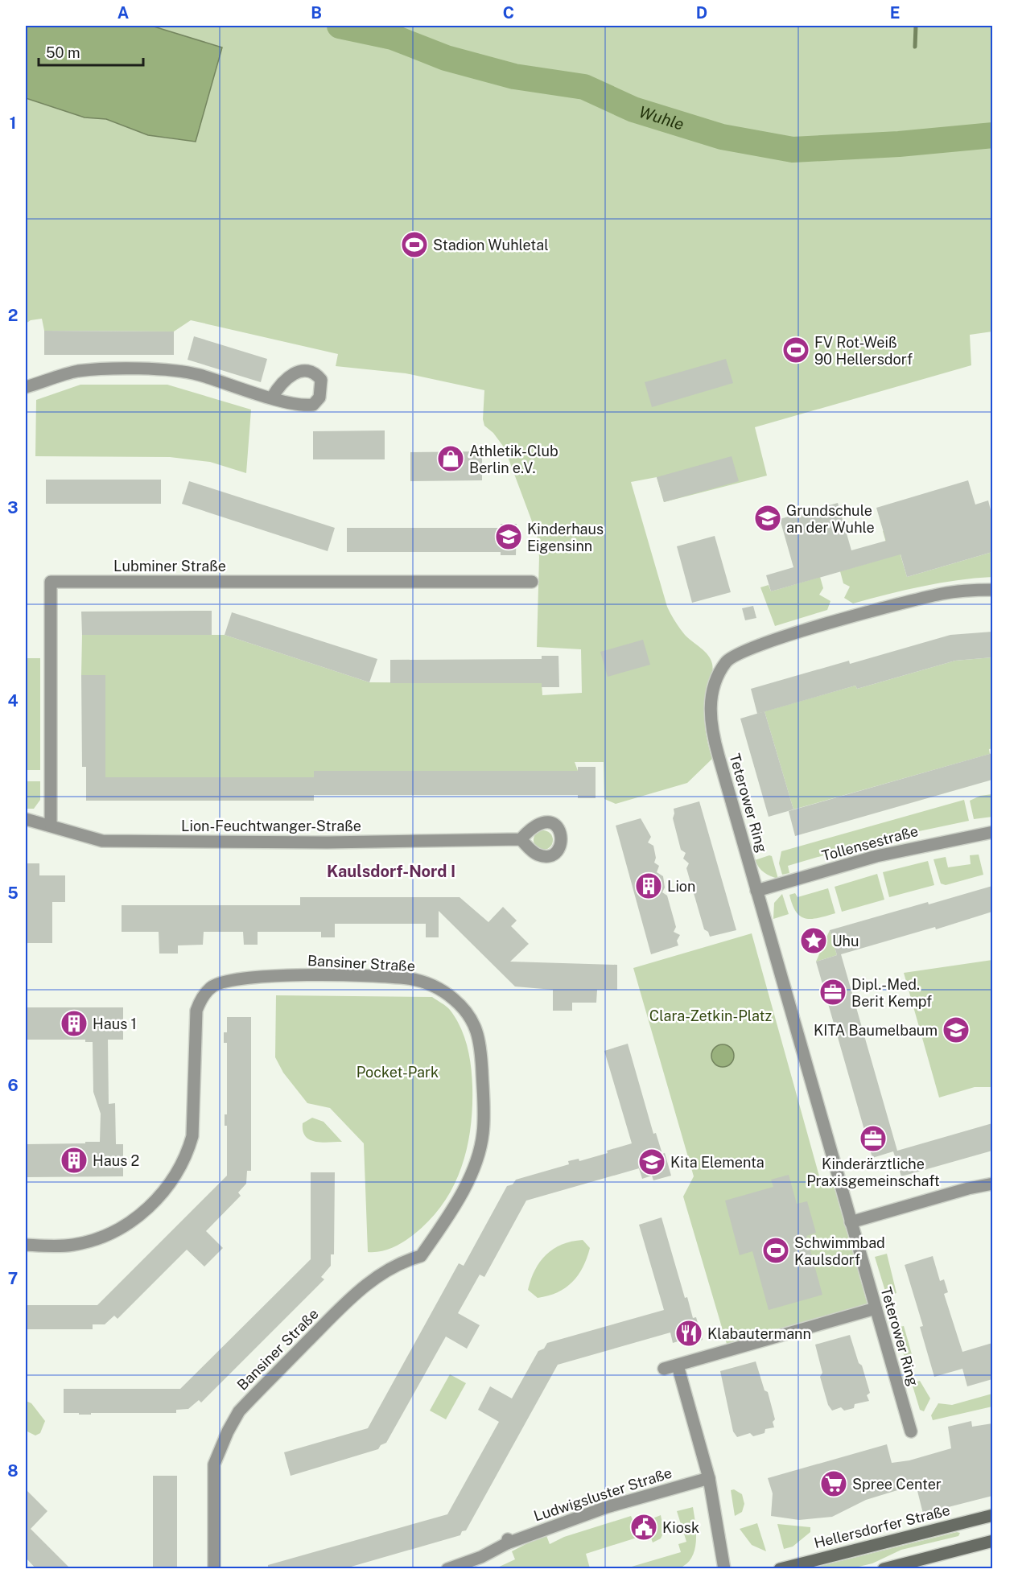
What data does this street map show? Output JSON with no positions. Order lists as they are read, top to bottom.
{
  "streets": {
    "main road": ["Hellersdorfer Straße"],
    "street": [
      "Lubminer Straße",
      "Teterower Ring",
      "Lion-Feuchtwanger-Straße",
      "Tollensestraße",
      "Bansiner Straße",
      "Ludwigsluster Straße"
    ]
  },
  "crossings": [
    ["Lubminer Straße", "Lion-Feuchtwanger-Straße"],
    ["Teterower Ring", "Tollensestraße"]
  ],
  "districts": ["Kaulsdorf-Nord I"],
  "water": ["Wuhle"],
  "parks": ["Clara-Zetkin-Platz", "Pocket-Park"],
  "places": {
    "sports": ["Stadion Wuhletal", "FV Rot-Weiß 90 Hellersdorf", "Schwimmbad Kaulsdorf"],
    "shop": ["Athletik-Club Berlin e.V."],
    "school or university": [
      "Grundschule an der Wuhle",
      "Kinderhaus Eigensinn",
      "KITA Baumelbaum",
      "Kita Elementa"
    ],
    "building": ["Lion", "Haus 1", "Haus 2"],
    "place": ["Uhu"],
    "office": ["Dipl.-Med. Berit Kempf", "Kinderärztliche Praxisgemeinschaft"],
    "restaurant": ["Klabautermann"],
    "supermarket": ["Spree Center"],
    "public building": ["Kiosk"]
  },
  "scale_bar": "50 m",
  "grid": {
    "columns": [
      "A",
      "B",
      "C",
      "D",
      "E"
    ],
    "rows": [
      "1",
      "2",
      "3",
      "4",
      "5",
      "6",
      "7",
      "8"
    ]
  }
}
